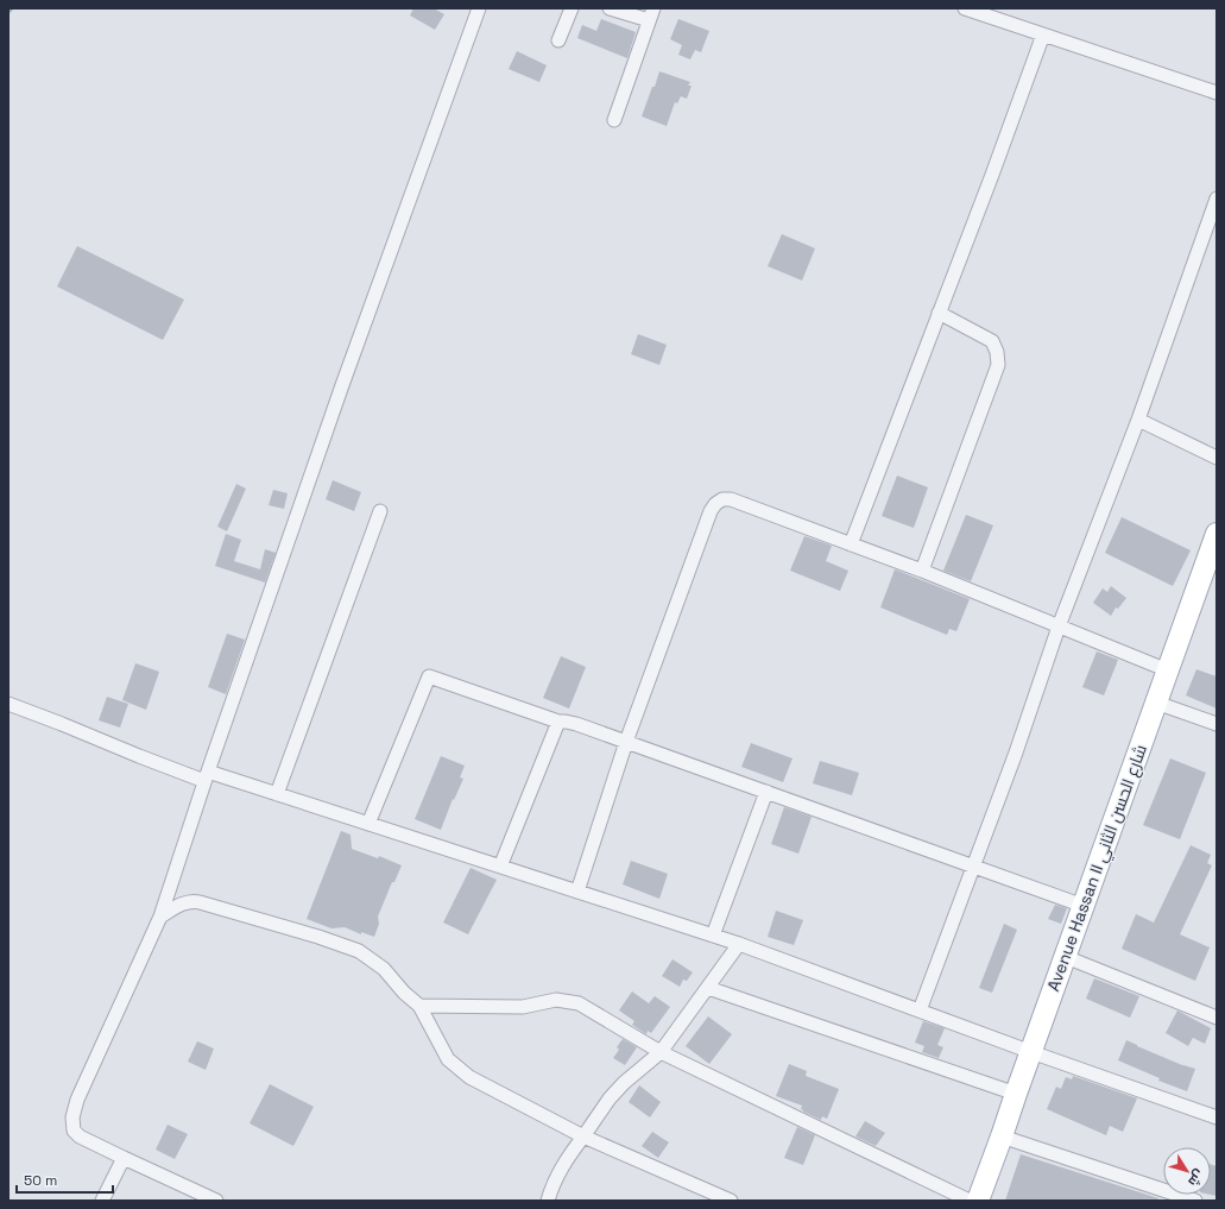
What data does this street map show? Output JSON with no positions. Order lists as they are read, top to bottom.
{
  "streets": {
    "main road": ["Avenue Hassan II شارع الحسن الثاني"]
  },
  "scale_bar": "50 m",
  "north": "bottom right"
}
